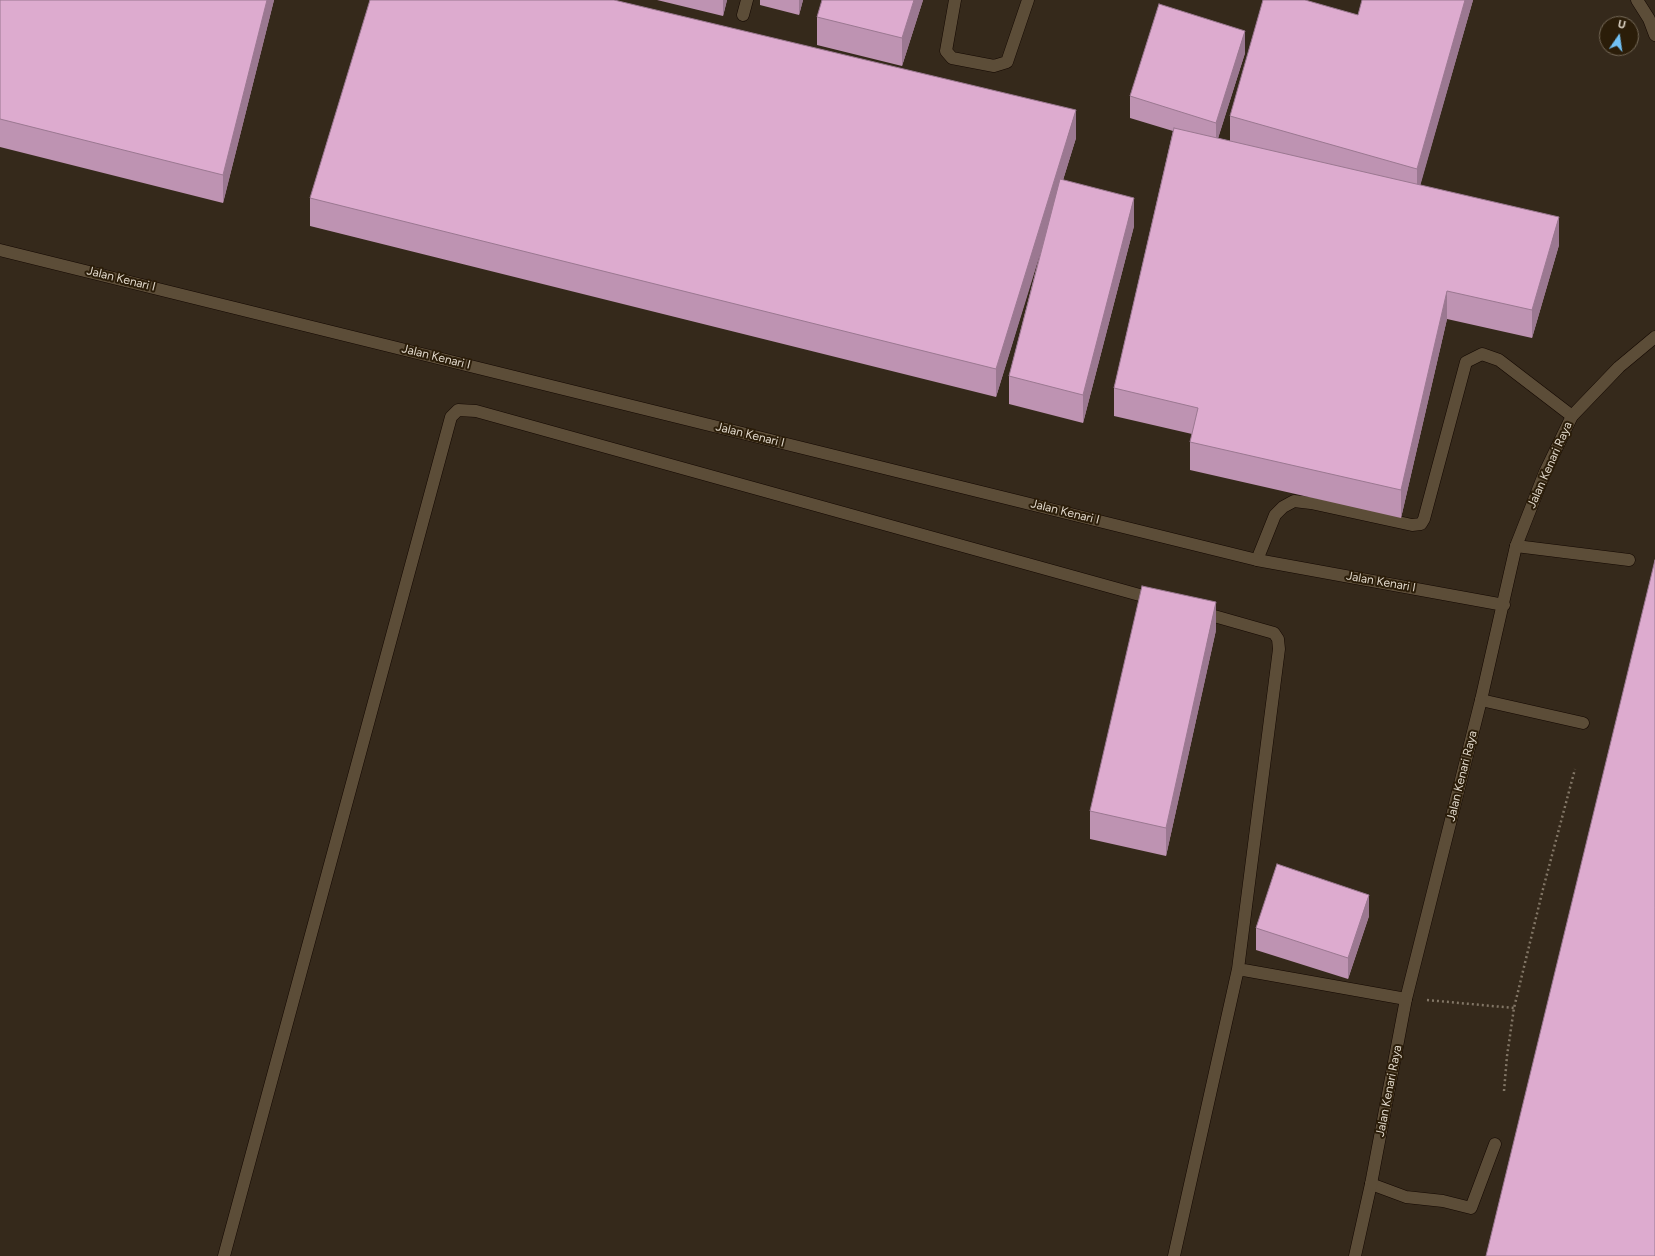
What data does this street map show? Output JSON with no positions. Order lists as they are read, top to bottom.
{
  "streets": {
    "street": ["Jalan Kenari I", "Jalan Kenari Raya"]
  },
  "crossings": [
    ["Jalan Kenari I", "Jalan Kenari Raya"]
  ],
  "north": "top"
}
